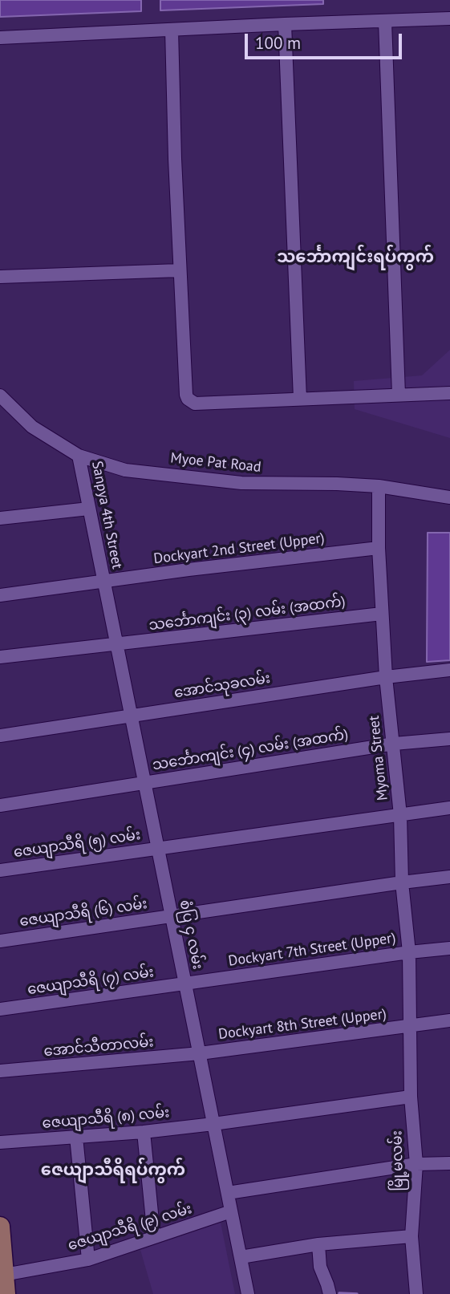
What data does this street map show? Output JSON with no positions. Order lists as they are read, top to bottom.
{
  "streets": {
    "street": [
      "Myoe Pat Road",
      "Sanpya 4th Street",
      "Dockyart 2nd Street (Upper)",
      "သင်္ဘောကျင်း (၃) လမ်း (အထက်)",
      "အောင်သုခလမ်း",
      "သင်္ဘောကျင်း (၄) လမ်း (အထက်)",
      "Myoma Street",
      "ဇေယျာသီရိ (၅) လမ်း",
      "ဇေယျာသီရိ (၆) လမ်း",
      "စံပြ ၄ လမ်း",
      "Dockyart 7th Street (Upper)",
      "ဇေယျာသီရိ (၇) လမ်း",
      "Dockyart 8th Street (Upper)",
      "အောင်သီတာလမ်း",
      "ဇေယျာသီရိ (၈) လမ်း",
      "မြို့မလမ်း",
      "ဇေယျာသီရိ (၉) လမ်း"
    ]
  },
  "crossings": [
    ["Myoe Pat Road", "Sanpya 4th Street"],
    ["Myoe Pat Road", "Myoma Street"],
    ["Sanpya 4th Street", "Dockyart 2nd Street (Upper)"],
    ["Sanpya 4th Street", "စံပြ ၄ လမ်း"],
    ["Dockyart 2nd Street (Upper)", "Myoma Street"],
    ["Dockyart 2nd Street (Upper)", "စံပြ ၄ လမ်း"],
    ["သင်္ဘောကျင်း (၃) လမ်း (အထက်)", "Myoma Street"],
    ["သင်္ဘောကျင်း (၃) လမ်း (အထက်)", "စံပြ ၄ လမ်း"],
    ["အောင်သုခလမ်း", "Myoma Street"],
    ["အောင်သုခလမ်း", "စံပြ ၄ လမ်း"],
    ["သင်္ဘောကျင်း (၄) လမ်း (အထက်)", "Myoma Street"],
    ["သင်္ဘောကျင်း (၄) လမ်း (အထက်)", "စံပြ ၄ လမ်း"],
    ["Myoma Street", "ဇေယျာသီရိ (၅) လမ်း"],
    ["Myoma Street", "ဇေယျာသီရိ (၆) လမ်း"],
    ["Myoma Street", "Dockyart 7th Street (Upper)"],
    ["Myoma Street", "Dockyart 8th Street (Upper)"],
    ["Myoma Street", "မြို့မလမ်း"],
    ["ဇေယျာသီရိ (၅) လမ်း", "စံပြ ၄ လမ်း"],
    ["ဇေယျာသီရိ (၆) လမ်း", "စံပြ ၄ လမ်း"],
    ["စံပြ ၄ လမ်း", "Dockyart 7th Street (Upper)"],
    ["စံပြ ၄ လမ်း", "ဇေယျာသီရိ (၇) လမ်း"],
    ["စံပြ ၄ လမ်း", "Dockyart 8th Street (Upper)"],
    ["စံပြ ၄ လမ်း", "အောင်သီတာလမ်း"],
    ["စံပြ ၄ လမ်း", "ဇေယျာသီရိ (၈) လမ်း"],
    ["စံပြ ၄ လမ်း", "ဇေယျာသီရိ (၉) လမ်း"],
    ["Dockyart 7th Street (Upper)", "ဇေယျာသီရိ (၇) လမ်း"],
    ["Dockyart 8th Street (Upper)", "အောင်သီတာလမ်း"],
    ["Dockyart 8th Street (Upper)", "မြို့မလမ်း"],
    ["ဇေယျာသီရိ (၈) လမ်း", "မြို့မလမ်း"]
  ],
  "districts": ["သင်္ဘောကျင်းရပ်ကွက်", "ဇေယျာသီရိရပ်ကွက်"],
  "scale_bar": "100 m"
}
